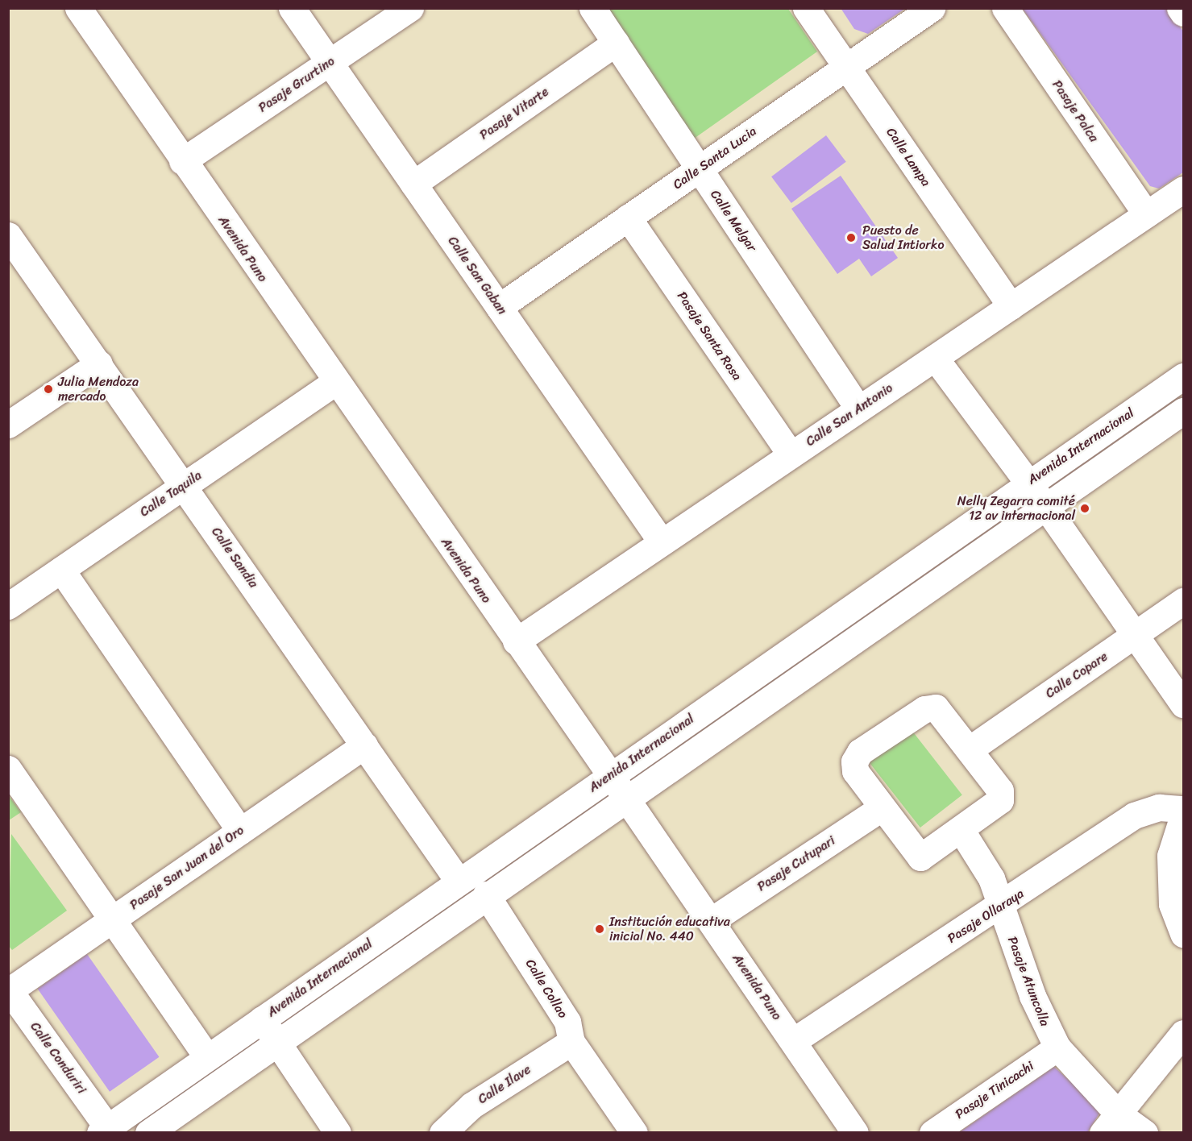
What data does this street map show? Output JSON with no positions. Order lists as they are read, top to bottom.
{
  "streets": {
    "street": [
      "Pasaje Grurtino",
      "Pasaje Palca",
      "Pasaje Vitarte",
      "Calle Lampa",
      "Calle Santa Lucia",
      "Calle Melgar",
      "Avenida Puno",
      "Calle San Gaban",
      "Pasaje Santa Rosa",
      "Calle San Antonio",
      "Avenida Internacional",
      "Calle Taquila",
      "Calle Sandia",
      "Calle Copare",
      "Pasaje Cutupari",
      "Pasaje San Juan del Oro",
      "Pasaje Ollaraya",
      "Pasaje Atuncolla",
      "Calle Collao",
      "Calle Conduriri",
      "Calle Ilave",
      "Pasaje Tinicachi"
    ]
  },
  "crossings": [
    ["Pasaje Grurtino", "Avenida Puno"],
    ["Pasaje Grurtino", "Calle San Gaban"],
    ["Pasaje Palca", "Calle San Antonio"],
    ["Pasaje Vitarte", "Calle Melgar"],
    ["Pasaje Vitarte", "Calle San Gaban"],
    ["Calle Lampa", "Calle Santa Lucia"],
    ["Calle Lampa", "Calle San Antonio"],
    ["Calle Santa Lucia", "Calle Melgar"],
    ["Calle Santa Lucia", "Calle San Gaban"],
    ["Calle Santa Lucia", "Pasaje Santa Rosa"],
    ["Calle Melgar", "Calle San Antonio"],
    ["Avenida Puno", "Calle San Antonio"],
    ["Avenida Puno", "Avenida Internacional"],
    ["Avenida Puno", "Calle Taquila"],
    ["Avenida Puno", "Pasaje Cutupari"],
    ["Avenida Puno", "Pasaje Ollaraya"],
    ["Calle San Gaban", "Calle San Antonio"],
    ["Pasaje Santa Rosa", "Calle San Antonio"],
    ["Avenida Internacional", "Calle Sandia"],
    ["Avenida Internacional", "Calle Collao"],
    ["Avenida Internacional", "Calle Conduriri"],
    ["Calle Taquila", "Calle Sandia"],
    ["Calle Sandia", "Pasaje San Juan del Oro"],
    ["Pasaje San Juan del Oro", "Calle Conduriri"],
    ["Pasaje Ollaraya", "Pasaje Atuncolla"],
    ["Pasaje Atuncolla", "Pasaje Tinicachi"],
    ["Calle Collao", "Calle Ilave"]
  ],
  "places": [
    "Puesto de Salud Intiorko",
    "Julia Mendoza mercado",
    "Nelly Zegarra comité 12 av internacional",
    "Institución educativa inicial No. 440"
  ]
}
